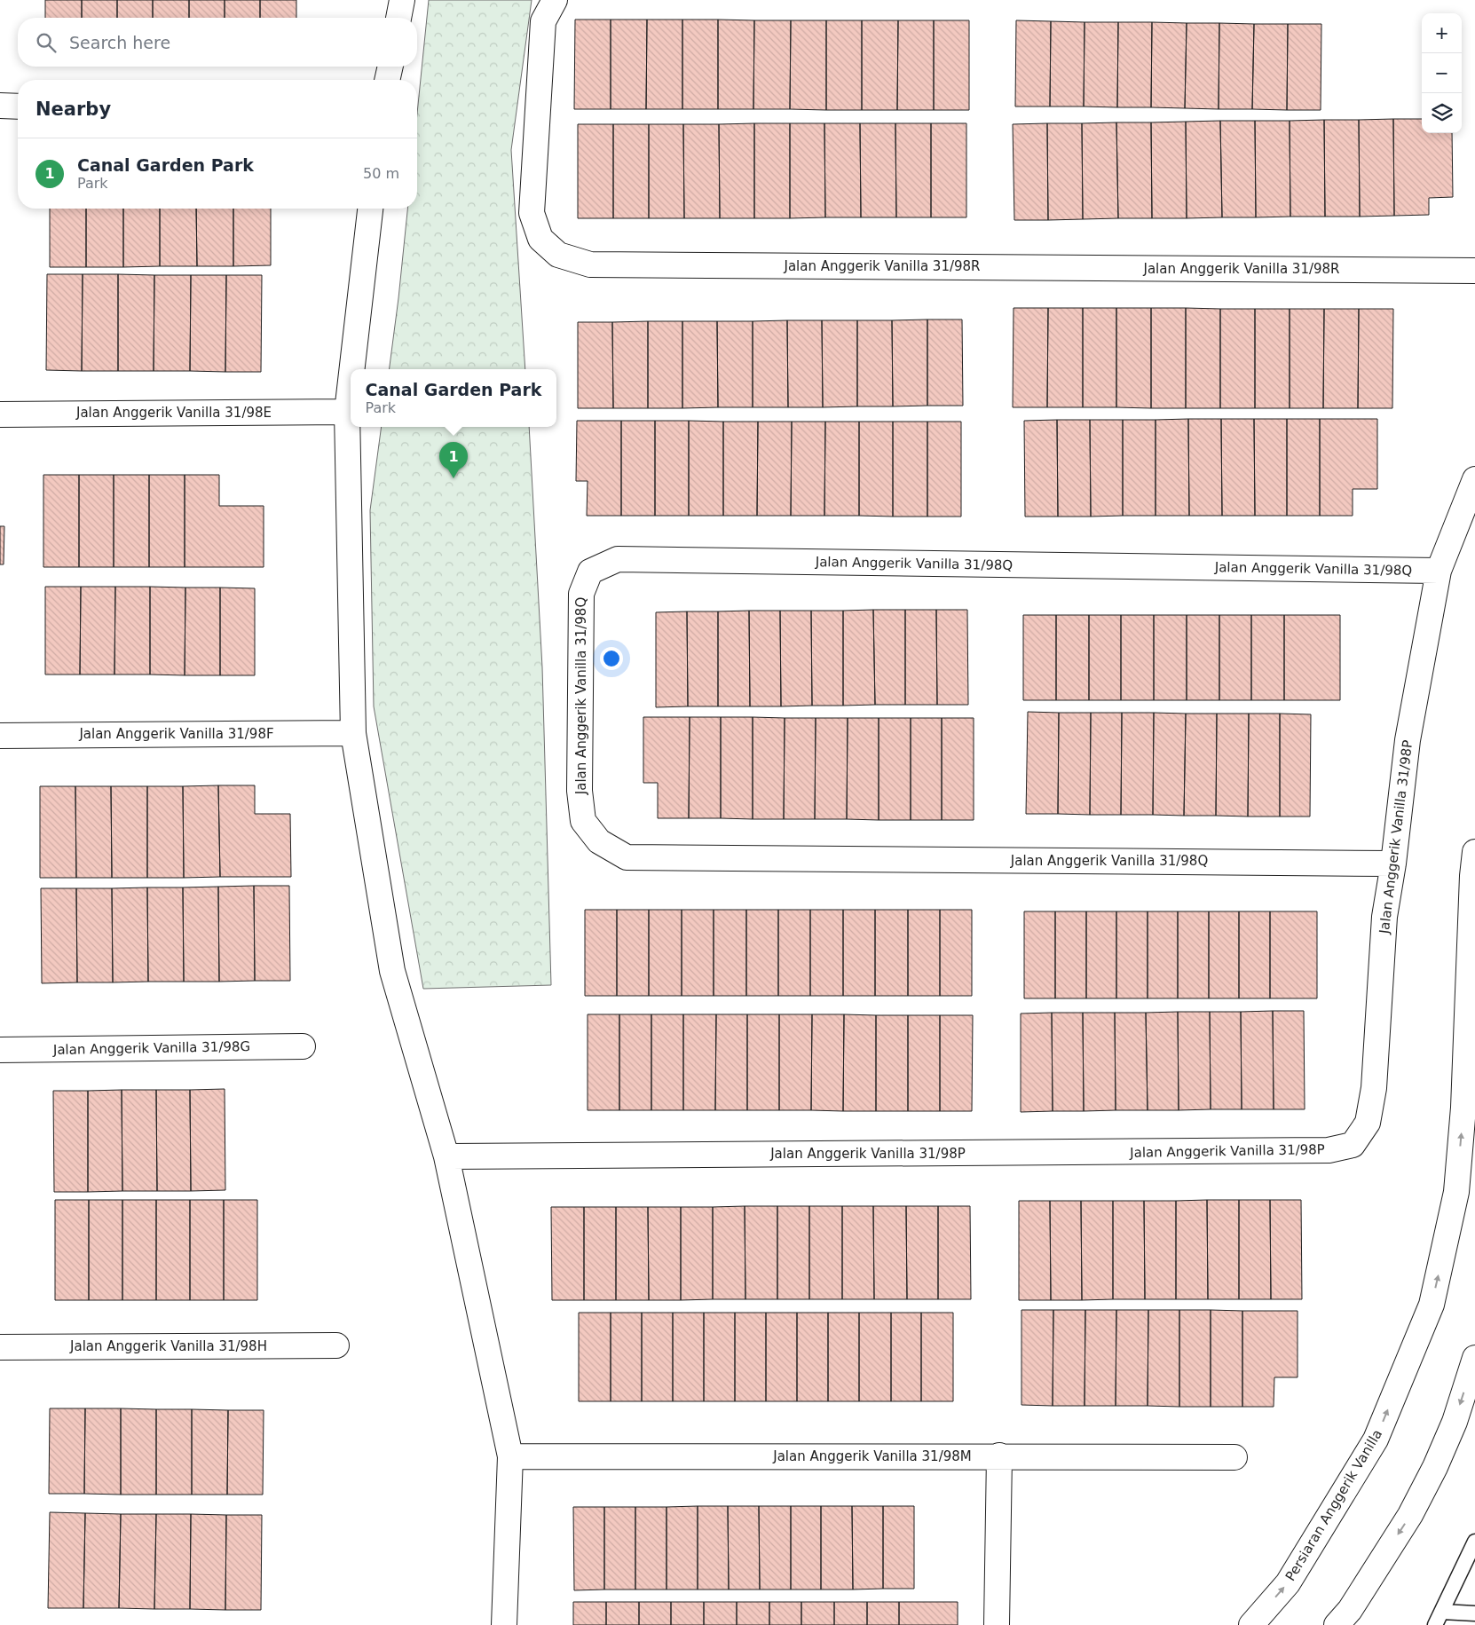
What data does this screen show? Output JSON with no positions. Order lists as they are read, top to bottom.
{
  "streets": {
    "street": [
      "Jalan Anggerik Vanilla 31/98R",
      "Jalan Anggerik Vanilla 31/98E",
      "Jalan Anggerik Vanilla 31/98Q",
      "Jalan Anggerik Vanilla 31/98F",
      "Jalan Anggerik Vanilla 31/98P",
      "Jalan Anggerik Vanilla 31/98G",
      "Jalan Anggerik Vanilla 31/98H",
      "Jalan Anggerik Vanilla 31/98M",
      "Persiaran Anggerik Vanilla"
    ]
  },
  "crossings": [
    ["Jalan Anggerik Vanilla 31/98Q", "Jalan Anggerik Vanilla 31/98P"]
  ],
  "page": {
    "map_buttons": ["+", "−"],
    "search": "Search here",
    "heading": "Nearby",
    "list": [
      {
        "mark": "1",
        "name": "Canal Garden Park",
        "note": "Park",
        "value": "50 m"
      }
    ],
    "popup": ["Canal Garden Park", "Park"],
    "pins": "1"
  }
}
